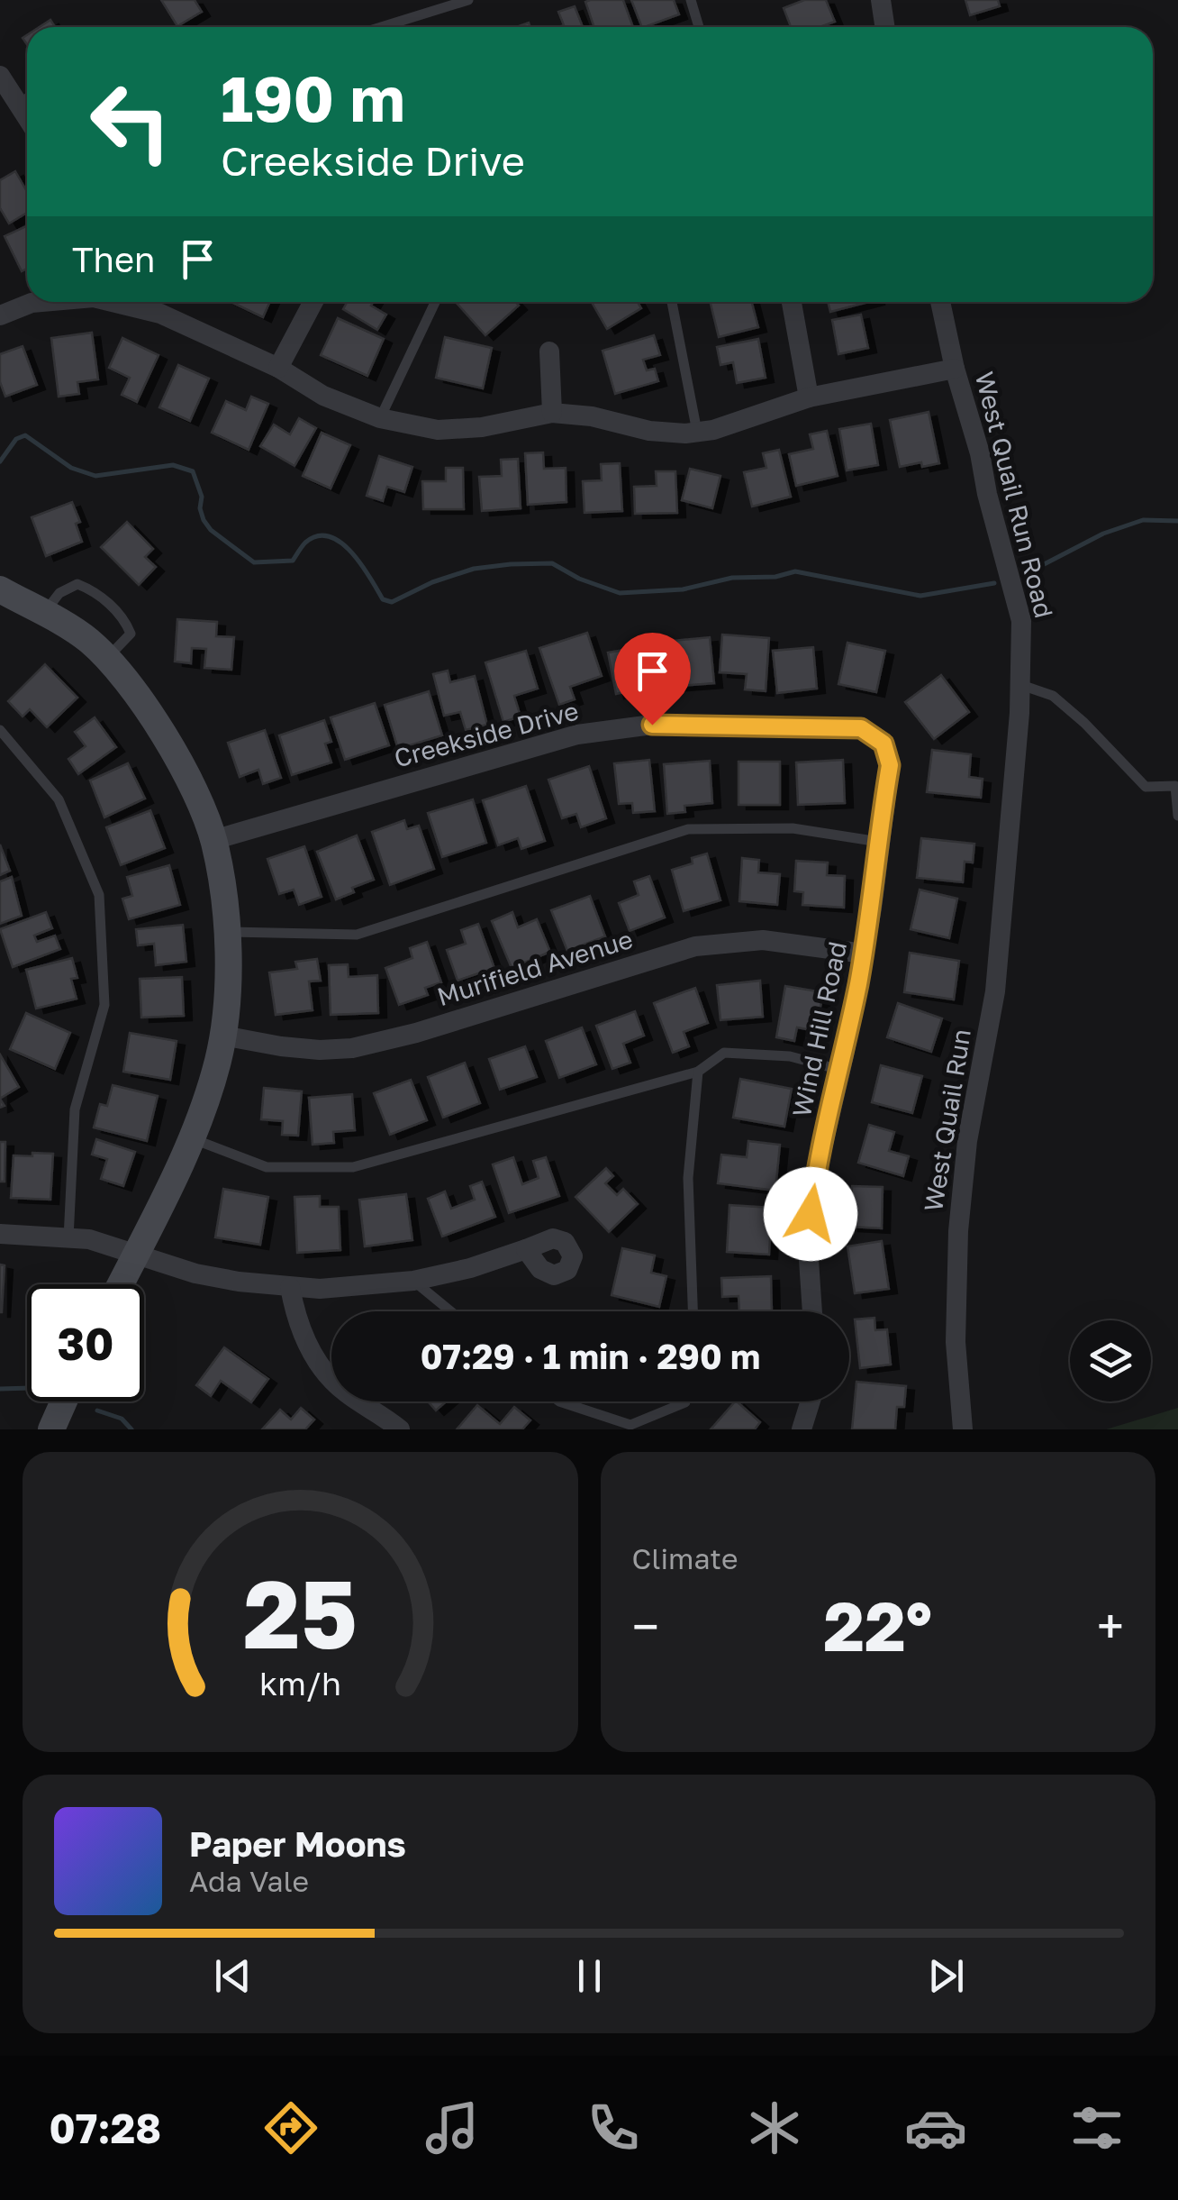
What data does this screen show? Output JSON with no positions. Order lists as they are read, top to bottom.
{
  "streets": {
    "street": [
      "West Quail Run Road",
      "Creekside Drive",
      "Murifield Avenue",
      "Wind Hill Road",
      "West Quail Run"
    ]
  },
  "crossings": [
    ["West Quail Run Road", "West Quail Run"],
    ["Creekside Drive", "Wind Hill Road"],
    ["Murifield Avenue", "Wind Hill Road"]
  ],
  "page": {
    "turn": ["190 m", "Creekside Drive"],
    "then": "Then",
    "limit": "30",
    "trip": "07:29 · 1 min · 290 m",
    "tile": "Climate",
    "heat": ["−", "22°", "+"],
    "song": ["Paper Moons", "Ada Vale"],
    "tabs": "07:28",
    "gauge": ["25", "km/h"]
  }
}
